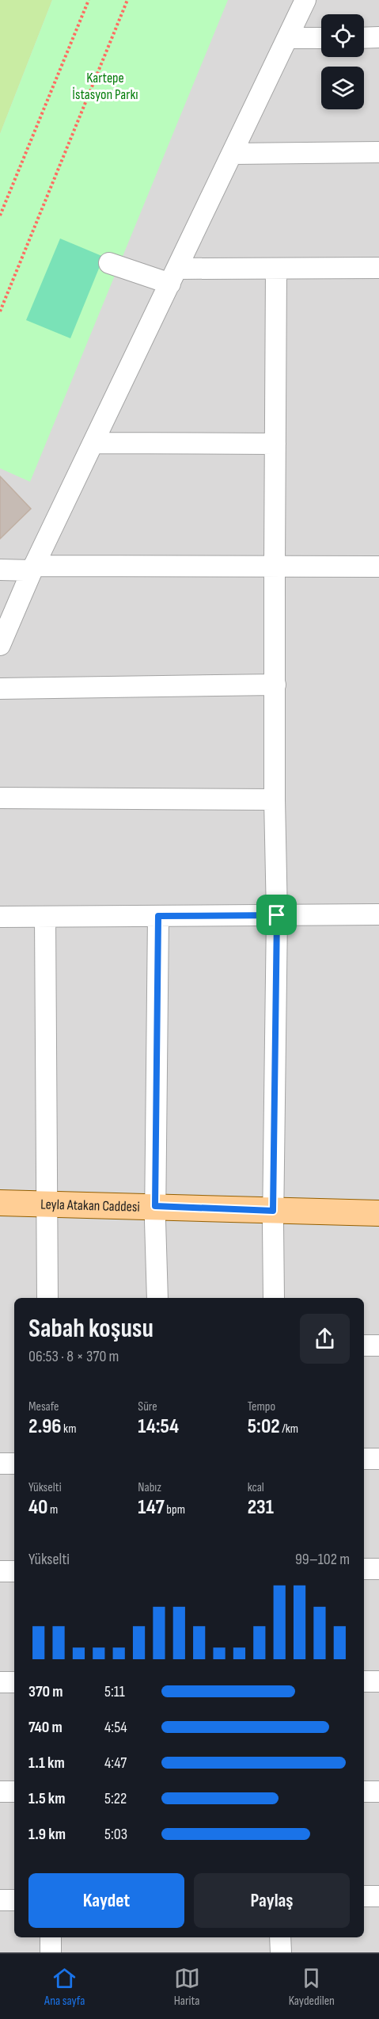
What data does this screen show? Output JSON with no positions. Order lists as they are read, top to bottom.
{
  "streets": {
    "main road": ["Leyla Atakan Caddesi"]
  },
  "parks": ["Kartepe İstasyon Parkı"],
  "page": {
    "heading": ["Sabah koşusu", "06:53 · 8 × 370 m"],
    "stats": [
      ["Mesafe", "2.96 km"],
      ["Süre", "14:54"],
      ["Tempo", "5:02 /km"],
      ["Yükselti", "40 m"],
      ["Nabız", "147 bpm"],
      ["kcal", "231"]
    ],
    "chart": ["Yükselti", "99–102 m"],
    "list": [
      {
        "name": "370 m",
        "note": "5:11"
      },
      {
        "name": "740 m",
        "note": "4:54"
      },
      {
        "name": "1.1 km",
        "note": "4:47"
      },
      {
        "name": "1.5 km",
        "note": "5:22"
      },
      {
        "name": "1.9 km",
        "note": "5:03"
      }
    ],
    "buttons": ["Kaydet", "Paylaş"],
    "tabs": ["Ana sayfa", "Harita", "Kaydedilen"]
  }
}
